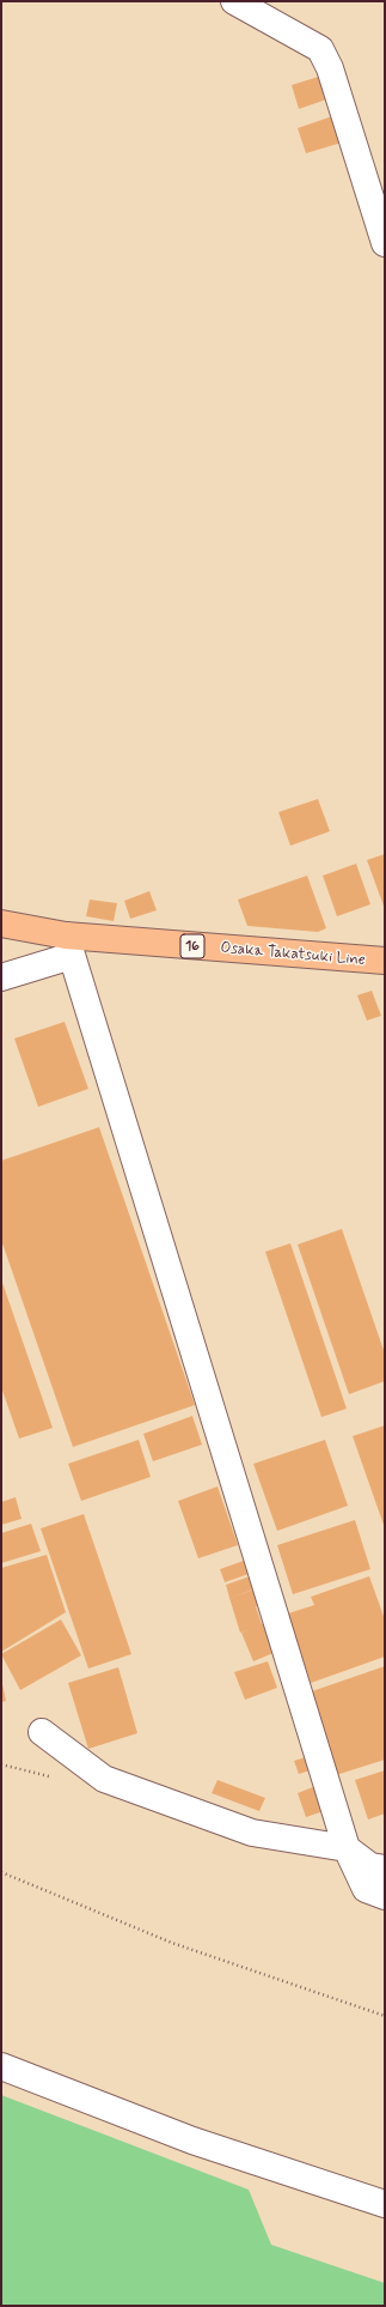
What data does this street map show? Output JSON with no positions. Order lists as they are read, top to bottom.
{
  "streets": {
    "main road": ["16", "Osaka Takatsuki Line"]
  }
}
